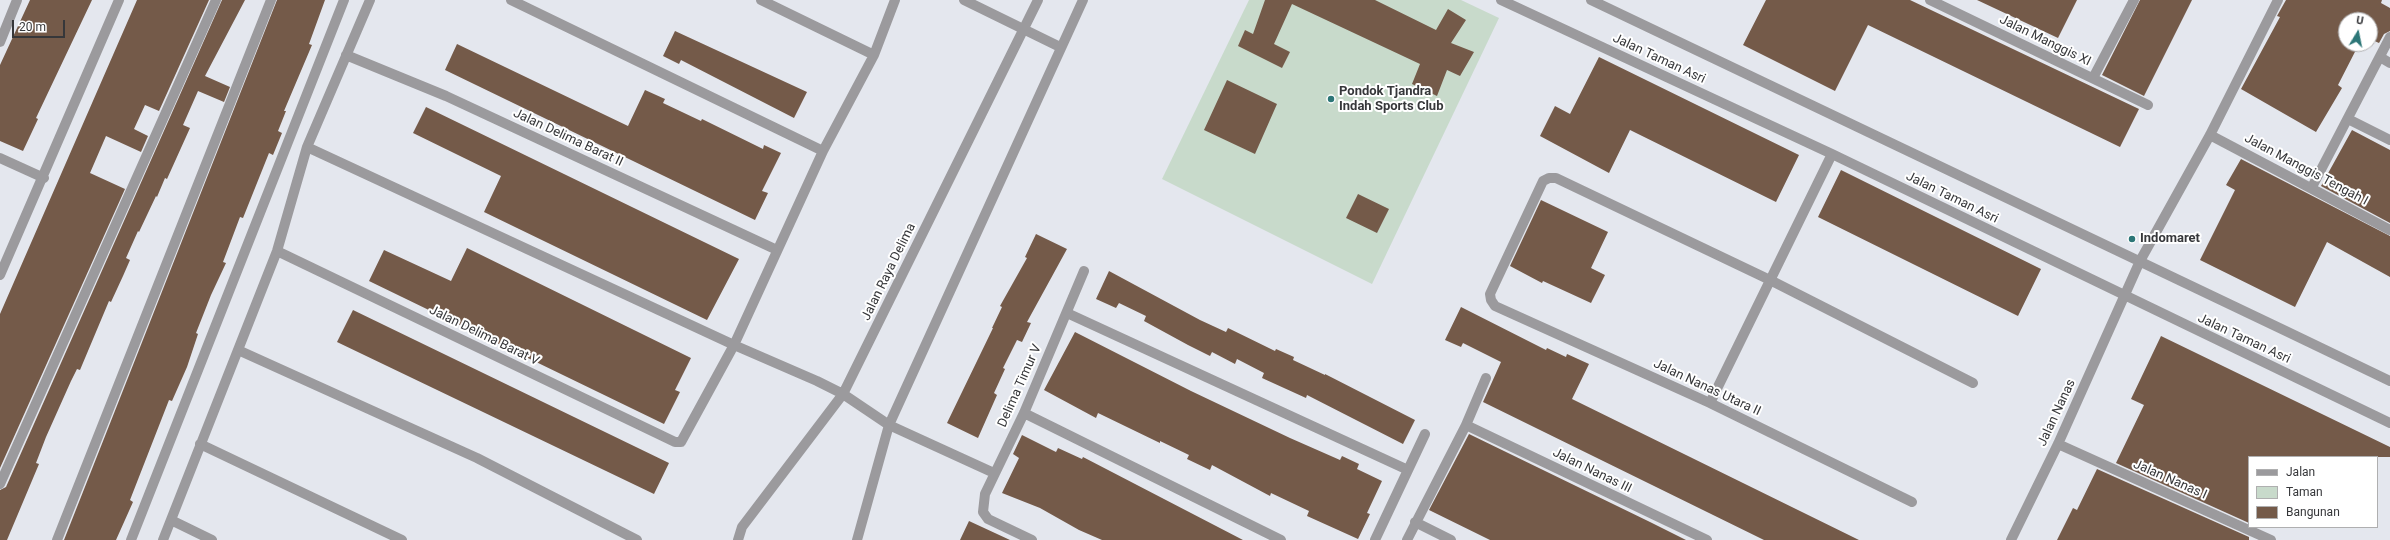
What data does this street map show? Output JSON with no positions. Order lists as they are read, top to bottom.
{
  "streets": {
    "street": [
      "Jalan Manggis XI",
      "Jalan Taman Asri",
      "Jalan Delima Barat II",
      "Jalan Manggis Tengah I",
      "Jalan Raya Delima",
      "Jalan Delima Barat V",
      "Delima Timur V",
      "Jalan Nanas Utara II",
      "Jalan Nanas",
      "Jalan Nanas III",
      "Jalan Nanas I"
    ]
  },
  "crossings": [
    ["Jalan Taman Asri", "Jalan Nanas"],
    ["Jalan Manggis Tengah I", "Jalan Nanas"],
    ["Jalan Nanas", "Jalan Nanas I"]
  ],
  "places": ["Pondok Tjandra Indah Sports Club", "Indomaret"],
  "legend": ["Jalan", "Taman", "Bangunan"],
  "scale_bar": "20 m",
  "north": "top"
}
